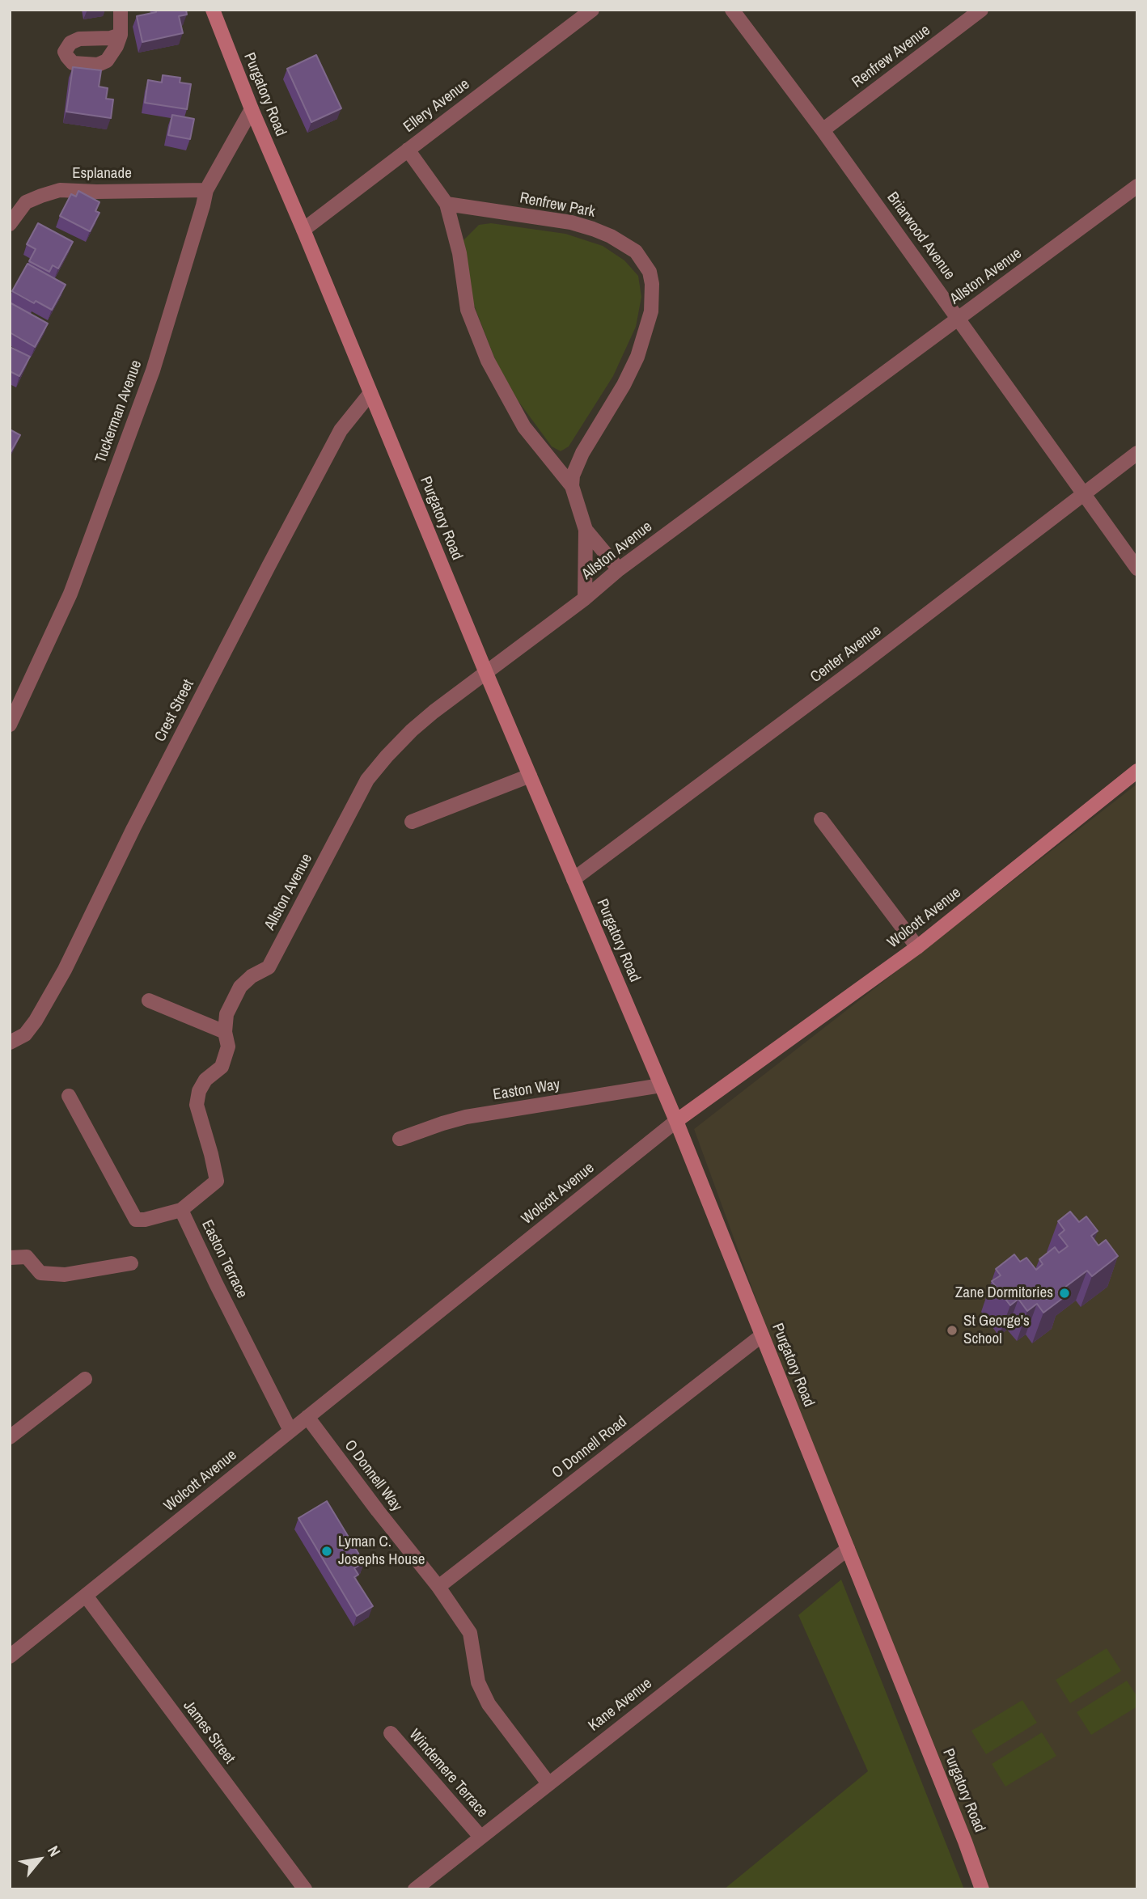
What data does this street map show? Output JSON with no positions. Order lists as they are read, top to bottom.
{
  "streets": {
    "street": [
      "Renfrew Avenue",
      "Purgatory Road",
      "Ellery Avenue",
      "Esplanade",
      "Renfrew Park",
      "Briarwood Avenue",
      "Allston Avenue",
      "Tuckerman Avenue",
      "Center Avenue",
      "Crest Street",
      "Wolcott Avenue",
      "Easton Way",
      "Easton Terrace",
      "O Donnell Road",
      "O Donnell Way",
      "Kane Avenue",
      "James Street",
      "Windemere Terrace"
    ]
  },
  "crossings": [
    ["Renfrew Avenue", "Briarwood Avenue"],
    ["Purgatory Road", "Ellery Avenue"],
    ["Purgatory Road", "Allston Avenue"],
    ["Purgatory Road", "Tuckerman Avenue"],
    ["Purgatory Road", "Center Avenue"],
    ["Purgatory Road", "Crest Street"],
    ["Purgatory Road", "Wolcott Avenue"],
    ["Purgatory Road", "Easton Way"],
    ["Purgatory Road", "O Donnell Road"],
    ["Purgatory Road", "Kane Avenue"],
    ["Esplanade", "Tuckerman Avenue"],
    ["Briarwood Avenue", "Allston Avenue"],
    ["Briarwood Avenue", "Center Avenue"],
    ["Allston Avenue", "Easton Terrace"],
    ["Wolcott Avenue", "Easton Terrace"],
    ["Wolcott Avenue", "O Donnell Way"],
    ["Wolcott Avenue", "James Street"],
    ["O Donnell Road", "O Donnell Way"],
    ["O Donnell Way", "Kane Avenue"],
    ["Kane Avenue", "Windemere Terrace"]
  ],
  "places": ["Zane Dormitories", "St George's School", "Lyman C. Josephs House"],
  "north": "top right"
}
